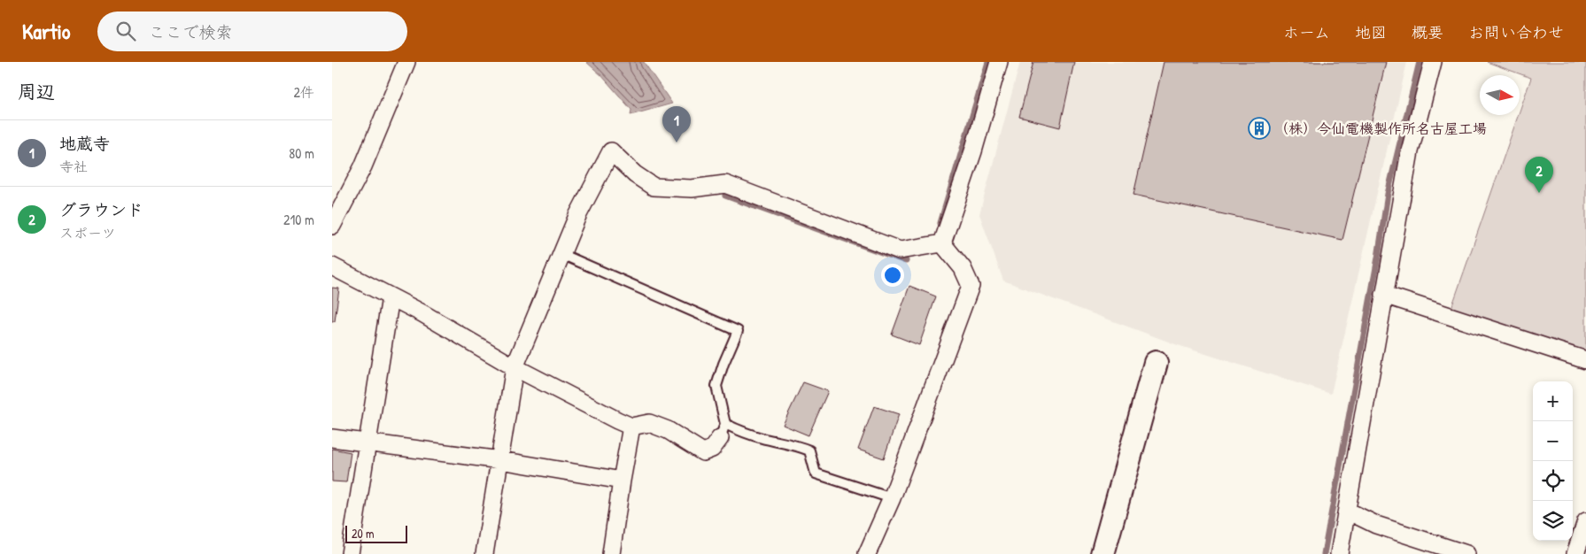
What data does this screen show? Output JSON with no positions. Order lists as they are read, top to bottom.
{
  "places": {
    "building": ["（株）今仙電機製作所名古屋工場"]
  },
  "scale_bar": "20 m",
  "north": "right",
  "page": {
    "header": "Kartio",
    "search": "ここで検索",
    "nav": [
      "ホーム",
      "地図",
      "概要",
      "お問い合わせ"
    ],
    "heading": ["周辺", "2件"],
    "pins": ["1", "2"],
    "list": [
      {
        "mark": "1",
        "name": "地蔵寺",
        "note": "寺社",
        "value": "80 m"
      },
      {
        "mark": "2",
        "name": "グラウンド",
        "note": "スポーツ",
        "value": "210 m"
      }
    ],
    "map_buttons": ["+", "−"],
    "scale": "20 m"
  }
}
